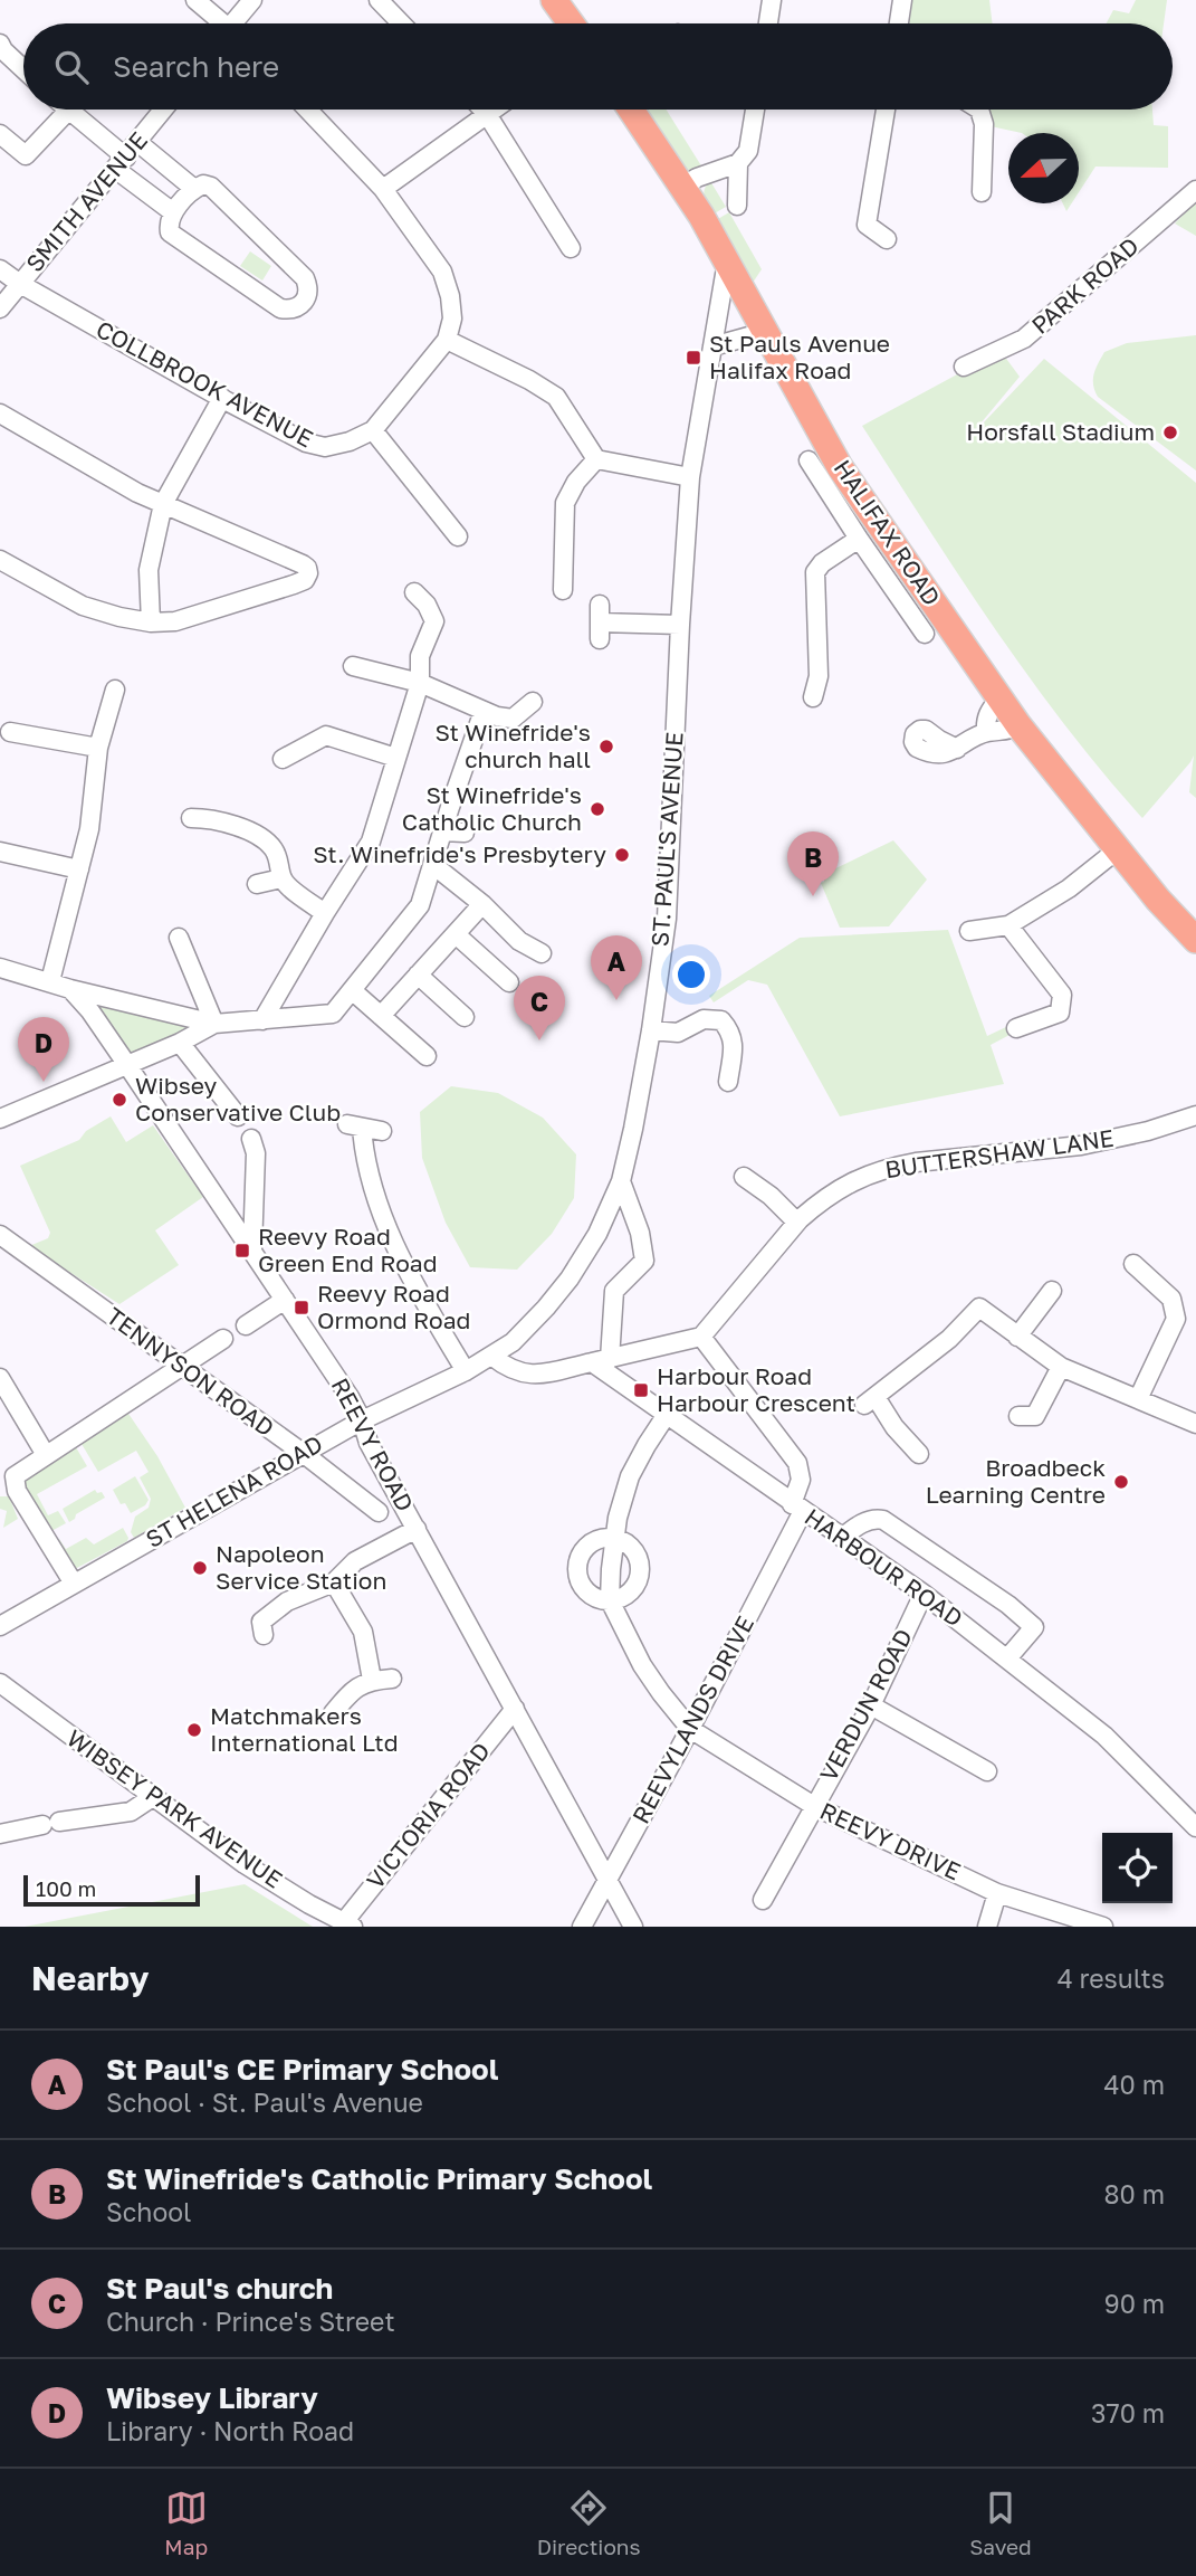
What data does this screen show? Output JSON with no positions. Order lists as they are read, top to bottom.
{
  "streets": {
    "highway": ["HALIFAX ROAD"],
    "street": [
      "SMITH AVENUE",
      "PARK ROAD",
      "COLLBROOK AVENUE",
      "ST. PAUL'S AVENUE",
      "BUTTERSHAW LANE",
      "TENNYSON ROAD",
      "REEVY ROAD",
      "ST HELENA ROAD",
      "HARBOUR ROAD",
      "VERDUN ROAD",
      "REEVYLANDS DRIVE",
      "WIBSEY PARK AVENUE",
      "VICTORIA ROAD",
      "REEVY DRIVE"
    ]
  },
  "crossings": [
    ["SMITH AVENUE", "COLLBROOK AVENUE"],
    ["HALIFAX ROAD", "ST. PAUL'S AVENUE"],
    ["ST. PAUL'S AVENUE", "ST HELENA ROAD"],
    ["BUTTERSHAW LANE", "REEVYLANDS DRIVE"],
    ["TENNYSON ROAD", "ST HELENA ROAD"],
    ["REEVY ROAD", "ST HELENA ROAD"],
    ["REEVY ROAD", "REEVYLANDS DRIVE"],
    ["REEVY ROAD", "VICTORIA ROAD"],
    ["HARBOUR ROAD", "VERDUN ROAD"],
    ["HARBOUR ROAD", "REEVYLANDS DRIVE"],
    ["VERDUN ROAD", "REEVY DRIVE"],
    ["REEVYLANDS DRIVE", "REEVY DRIVE"],
    ["WIBSEY PARK AVENUE", "VICTORIA ROAD"]
  ],
  "places": {
    "transit": [
      "St Pauls Avenue Halifax Road",
      "Reevy Road Green End Road",
      "Reevy Road Ormond Road",
      "Harbour Road Harbour Crescent"
    ],
    "other": [
      "Horsfall Stadium",
      "St Winefride's church hall",
      "St Winefride's Catholic Church",
      "St. Winefride's Presbytery",
      "Wibsey Conservative Club",
      "Broadbeck Learning Centre",
      "Napoleon Service Station",
      "Matchmakers International Ltd"
    ]
  },
  "scale_bar": "100 m",
  "north": "left",
  "page": {
    "search": "Search here",
    "pins": [
      "B",
      "A",
      "C",
      "D"
    ],
    "scale": "100 m",
    "heading": ["Nearby", "4 results"],
    "list": [
      {
        "mark": "A",
        "name": "St Paul's CE Primary School",
        "note": "School · St. Paul's Avenue",
        "value": "40 m"
      },
      {
        "mark": "B",
        "name": "St Winefride's Catholic Primary School",
        "note": "School",
        "value": "80 m"
      },
      {
        "mark": "C",
        "name": "St Paul's church",
        "note": "Church · Prince's Street",
        "value": "90 m"
      },
      {
        "mark": "D",
        "name": "Wibsey Library",
        "note": "Library · North Road",
        "value": "370 m"
      }
    ],
    "nav": ["Map", "Directions", "Saved"]
  }
}
